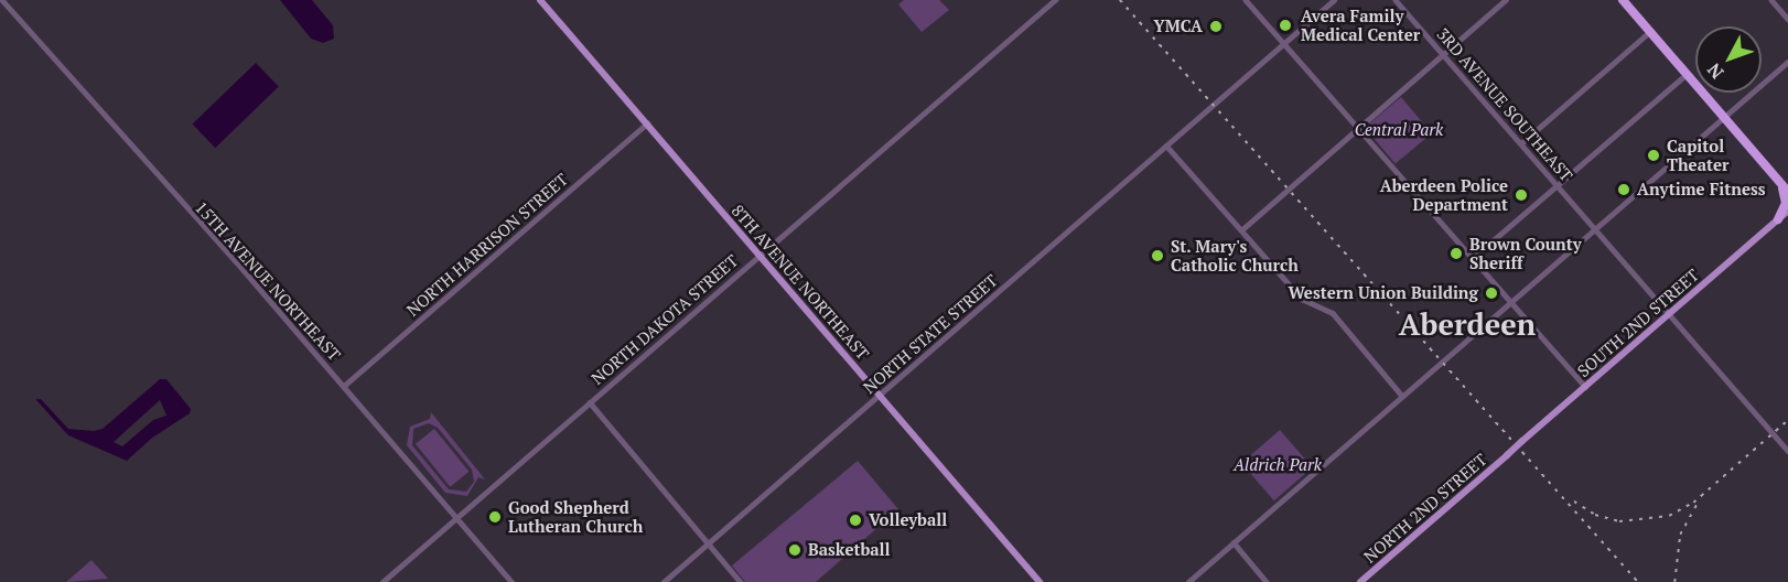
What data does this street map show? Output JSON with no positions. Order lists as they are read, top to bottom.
{
  "streets": {
    "main road": ["8TH AVENUE NORTHEAST", "SOUTH 2ND STREET", "NORTH 2ND STREET"],
    "street": [
      "3RD AVENUE SOUTHEAST",
      "NORTH HARRISON STREET",
      "15TH AVENUE NORTHEAST",
      "NORTH DAKOTA STREET",
      "NORTH STATE STREET"
    ]
  },
  "crossings": [
    ["3RD AVENUE SOUTHEAST", "SOUTH 2ND STREET"],
    ["NORTH HARRISON STREET", "15TH AVENUE NORTHEAST"],
    ["NORTH HARRISON STREET", "8TH AVENUE NORTHEAST"],
    ["15TH AVENUE NORTHEAST", "NORTH DAKOTA STREET"],
    ["8TH AVENUE NORTHEAST", "NORTH DAKOTA STREET"],
    ["8TH AVENUE NORTHEAST", "NORTH STATE STREET"],
    ["SOUTH 2ND STREET", "NORTH 2ND STREET"]
  ],
  "districts": ["Aberdeen"],
  "parks": ["Central Park", "Aldrich Park"],
  "places": [
    "Avera Family Medical Center",
    "YMCA",
    "Capitol Theater",
    "Anytime Fitness",
    "Aberdeen Police Department",
    "Brown County Sheriff",
    "St. Mary's Catholic Church",
    "Western Union Building",
    "Good Shepherd Lutheran Church",
    "Volleyball",
    "Basketball"
  ],
  "north": "bottom left"
}
